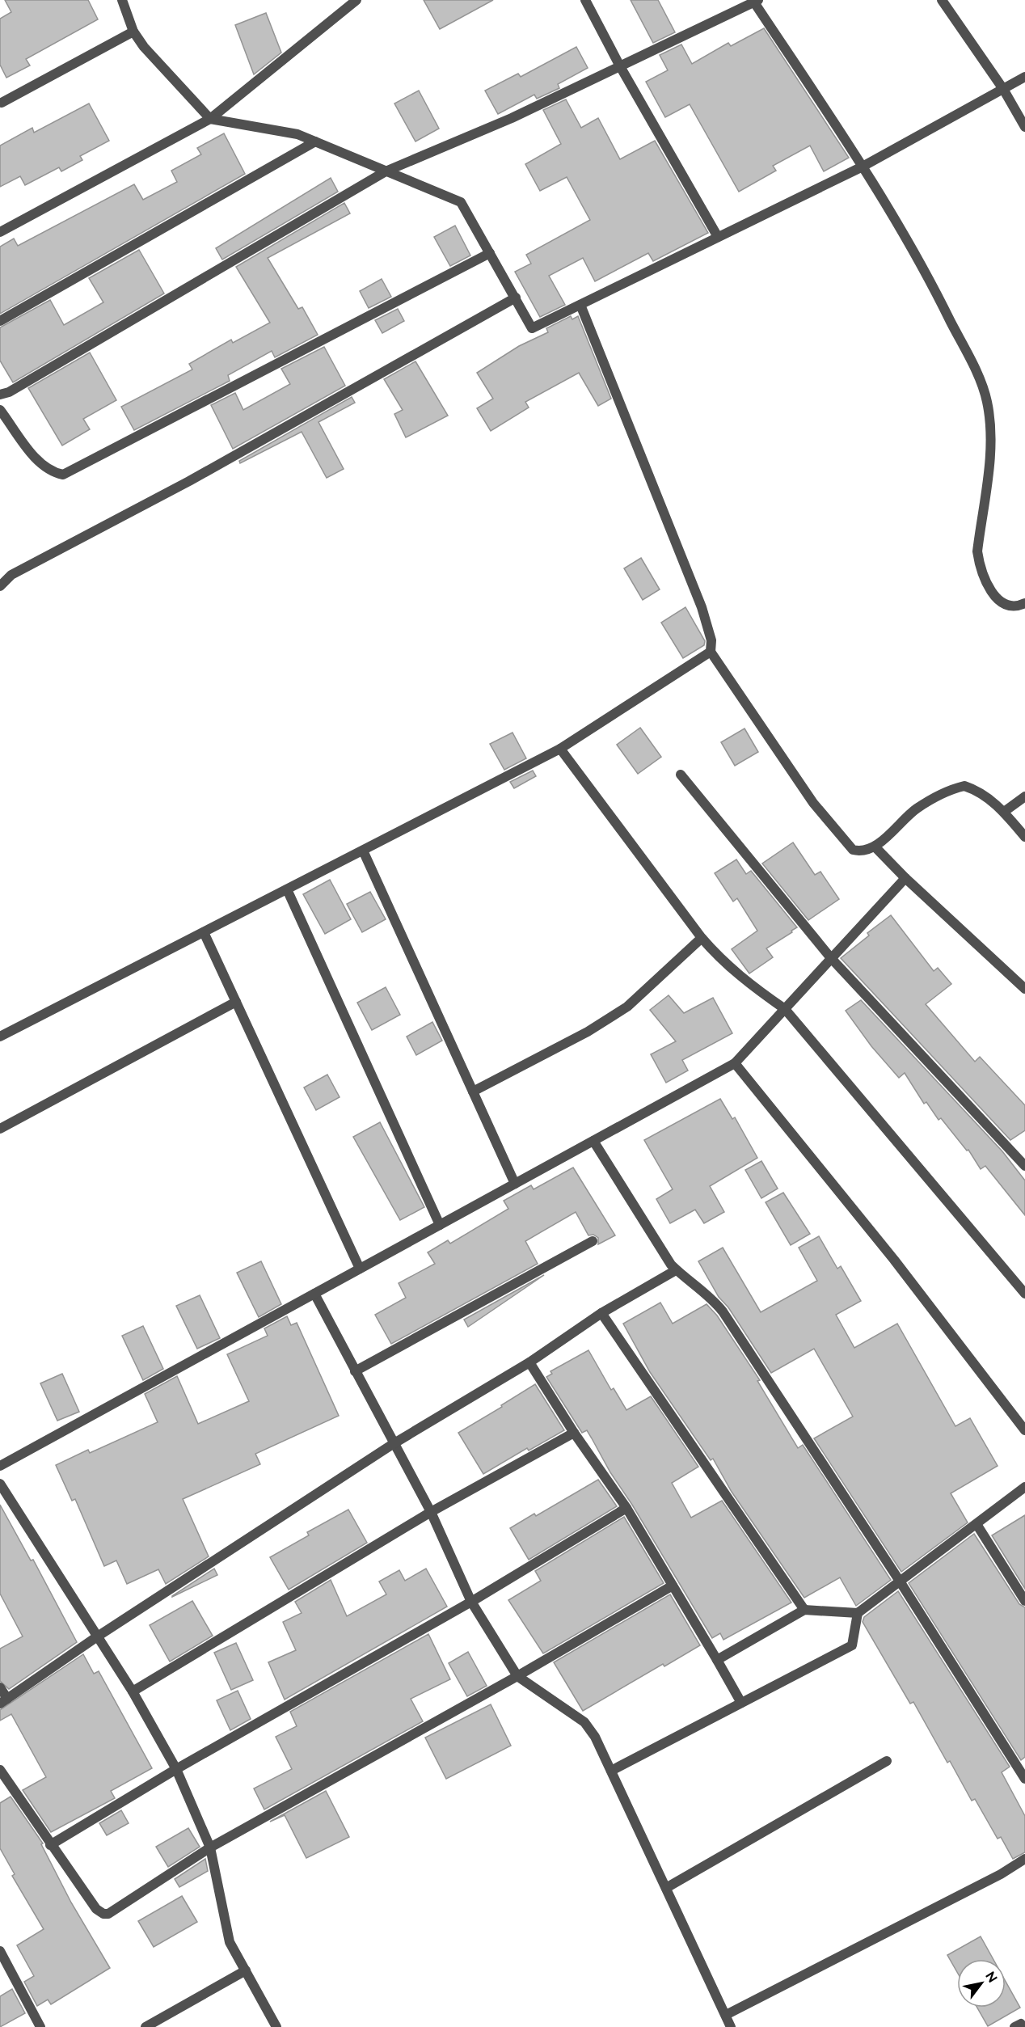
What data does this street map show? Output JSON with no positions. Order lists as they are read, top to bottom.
{
  "north": "top right"
}
